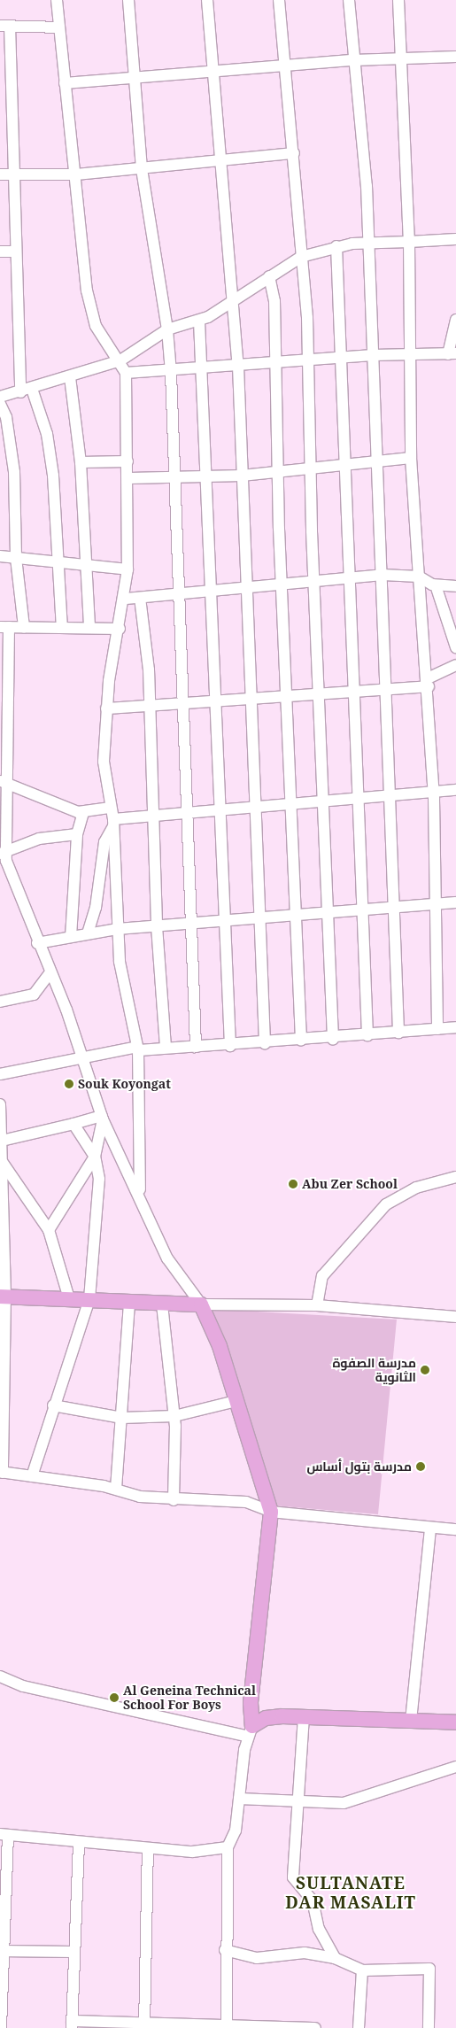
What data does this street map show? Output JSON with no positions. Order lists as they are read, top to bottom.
{
  "districts": ["SULTANATE DAR MASALIT"],
  "places": [
    "Souk Koyongat",
    "Abu Zer School",
    "مدرسة الصفوة الثانوية",
    "مدرسة بتول أساس",
    "Al Geneina Technical School For Boys"
  ]
}
